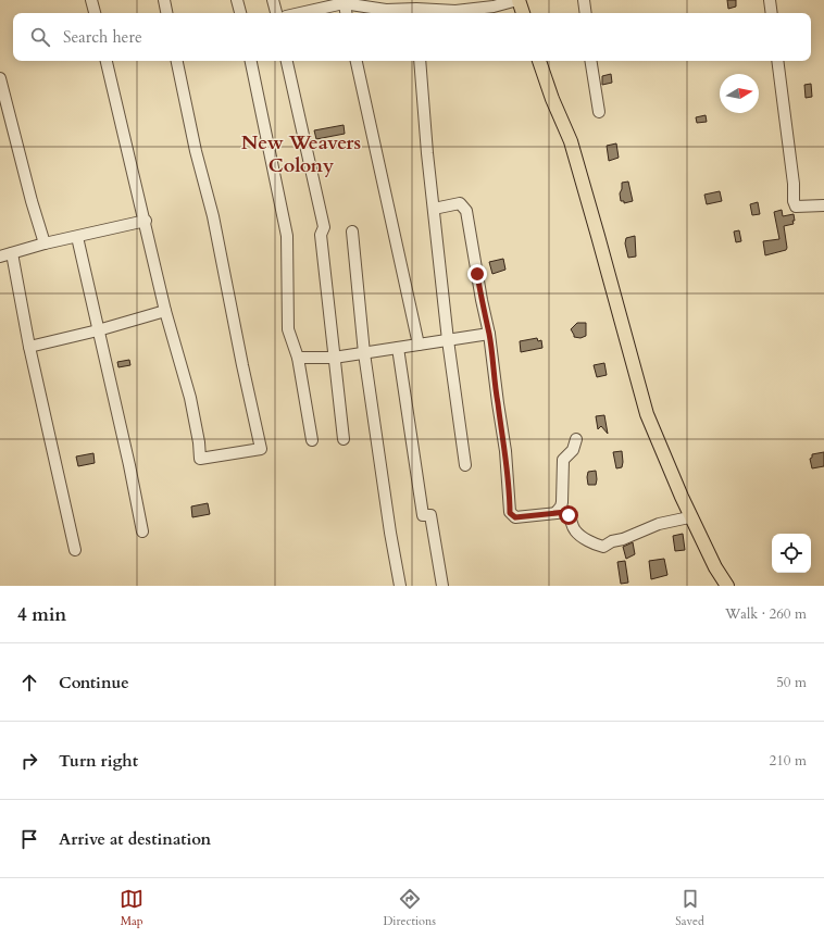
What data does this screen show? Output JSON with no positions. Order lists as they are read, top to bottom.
{
  "districts": ["New Weavers Colony"],
  "north": "right",
  "page": {
    "search": "Search here",
    "heading": ["4 min", "Walk · 260 m"],
    "list": [
      ["Continue", "50 m"],
      ["Turn right", "210 m"],
      "Arrive at destination"
    ],
    "nav": ["Map", "Directions", "Saved"]
  }
}
